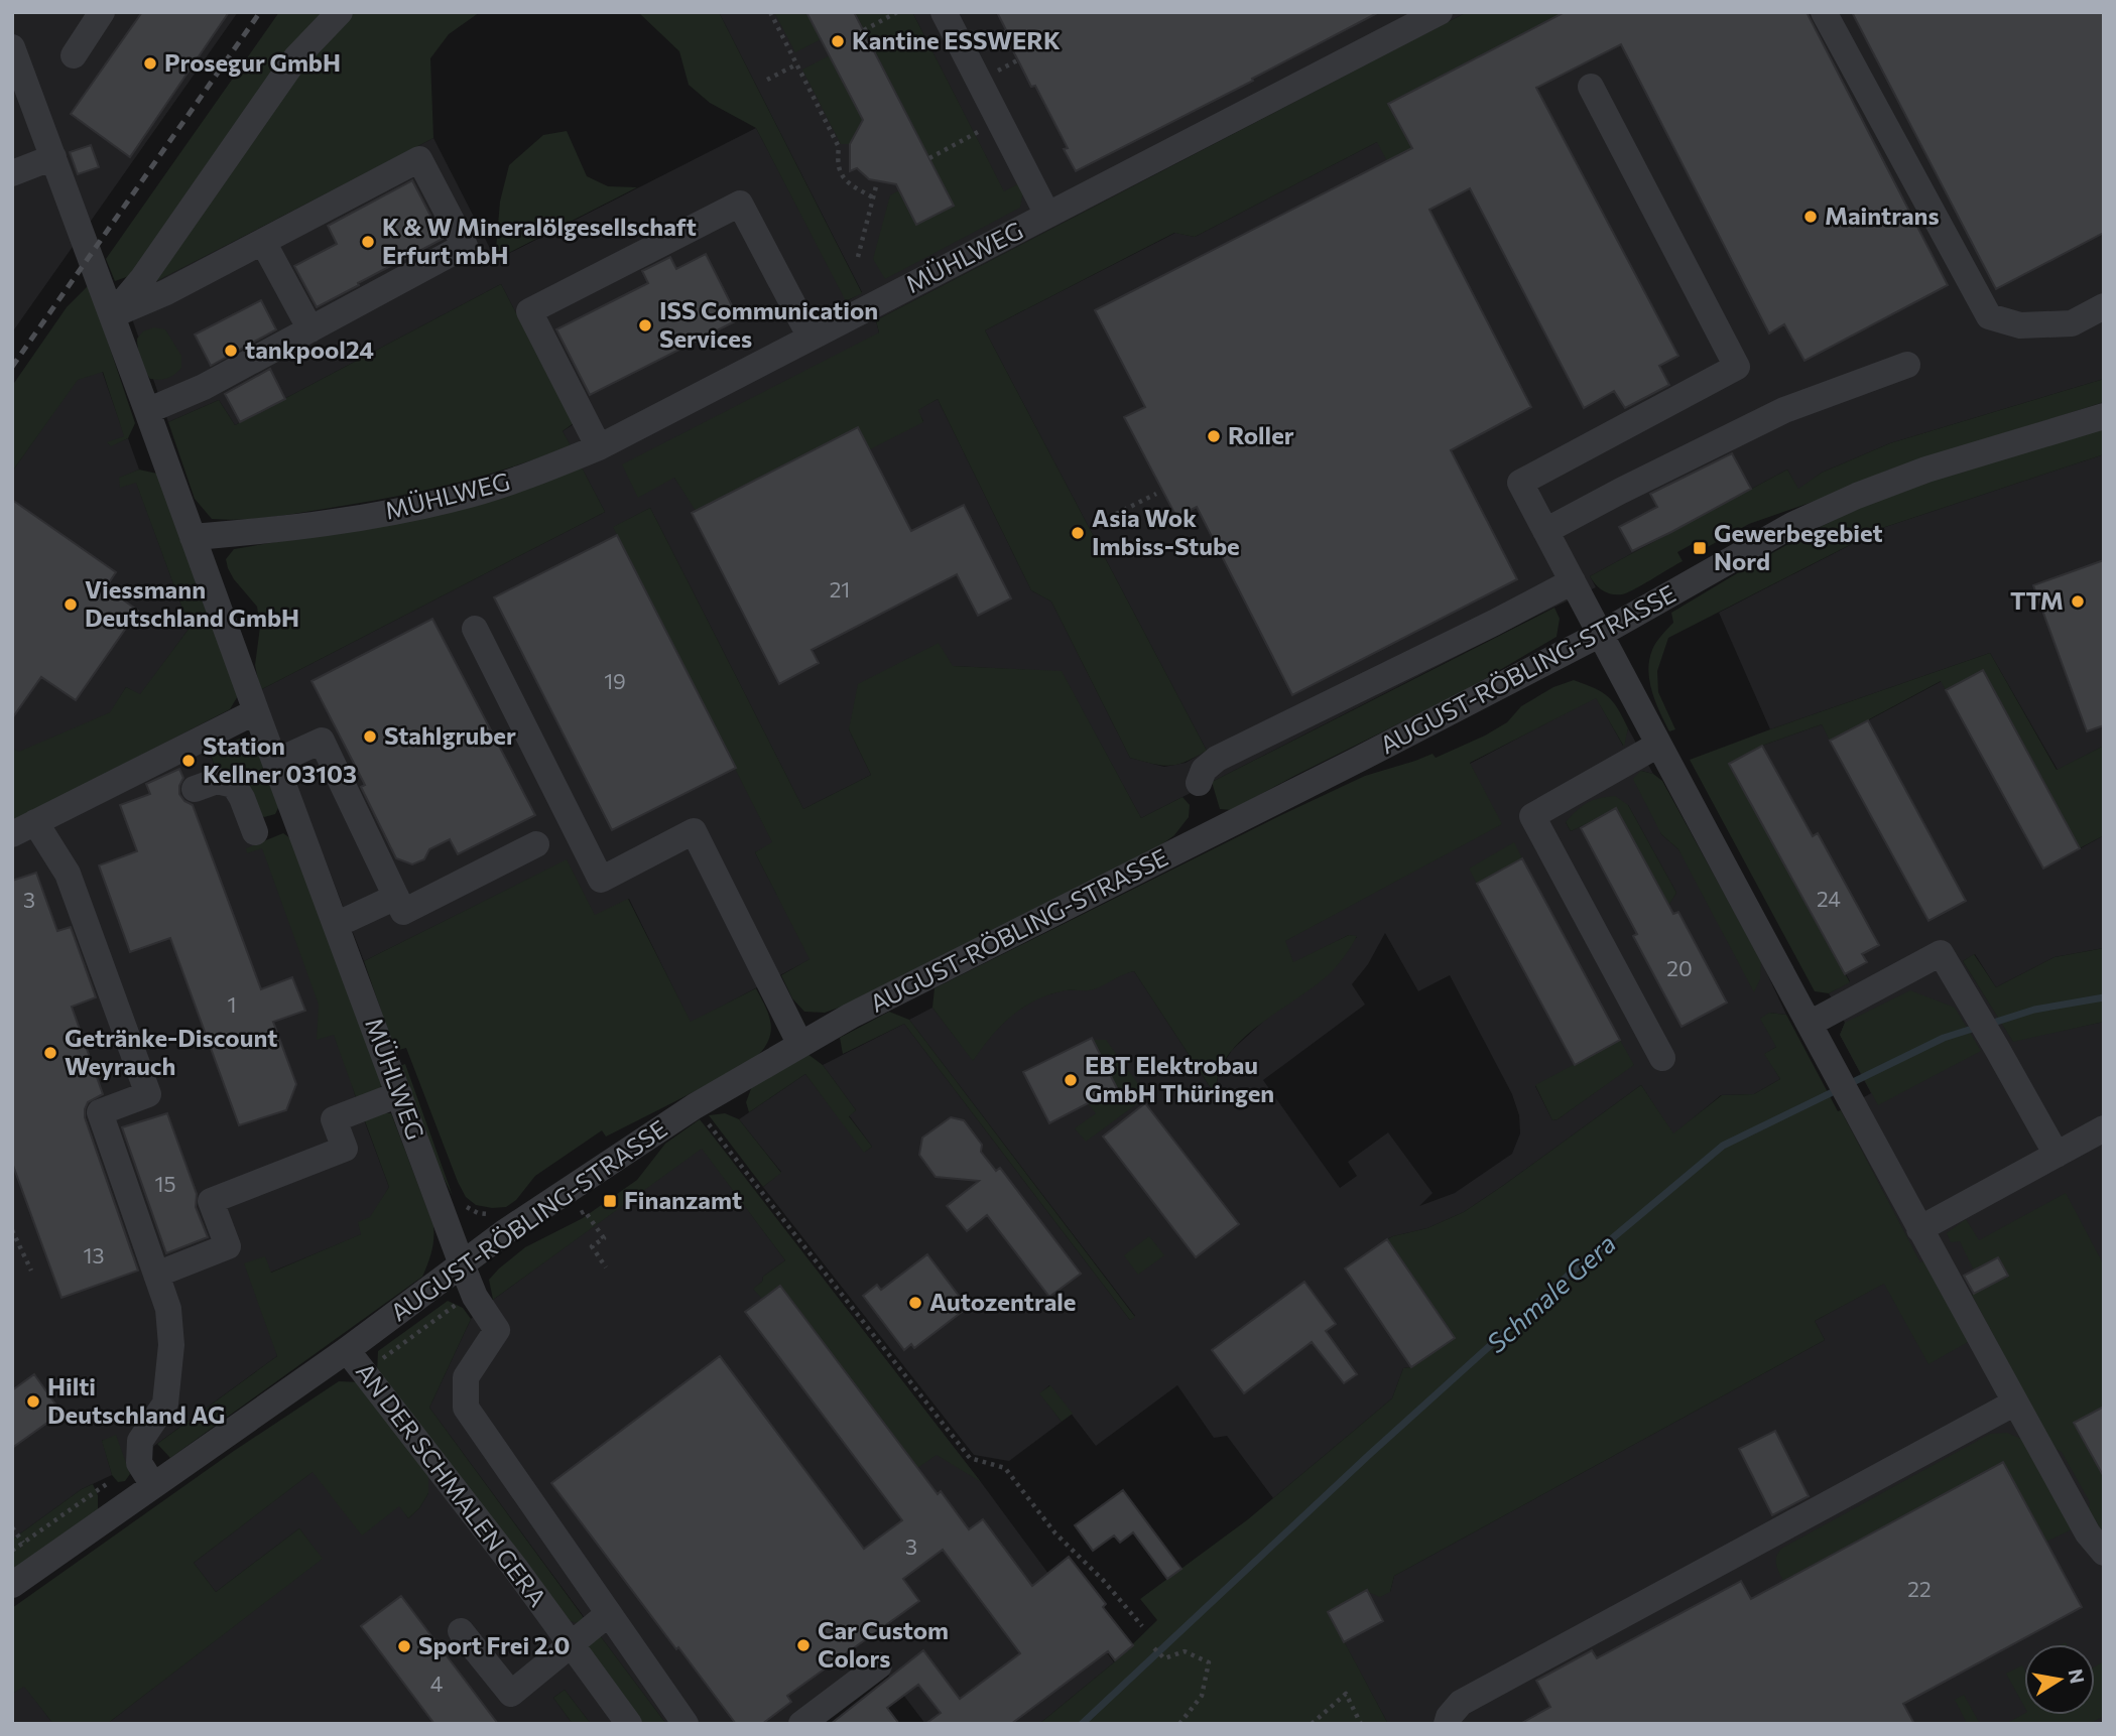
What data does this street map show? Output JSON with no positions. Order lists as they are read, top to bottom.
{
  "streets": {
    "street": ["MÜHLWEG", "AUGUST-RÖBLING-STRASSE", "AN DER SCHMALEN GERA"]
  },
  "crossings": [
    ["MÜHLWEG", "AUGUST-RÖBLING-STRASSE"],
    ["AUGUST-RÖBLING-STRASSE", "AN DER SCHMALEN GERA"]
  ],
  "water": ["Schmale Gera"],
  "places": {
    "other": [
      "Kantine ESSWERK",
      "Prosegur GmbH",
      "Maintrans",
      "K & W Mineralölgesellschaft Erfurt mbH",
      "ISS Communication Services",
      "tankpool24",
      "Roller",
      "Asia Wok Imbiss-Stube",
      "TTM",
      "Viessmann Deutschland GmbH",
      "Stahlgruber",
      "Station Kellner 03103",
      "Getränke-Discount Weyrauch",
      "EBT Elektrobau GmbH Thüringen",
      "Autozentrale",
      "Hilti Deutschland AG",
      "Car Custom Colors",
      "Sport Frei 2.0"
    ],
    "transit": ["Gewerbegebiet Nord", "Finanzamt"]
  },
  "house_numbers": [
    "21",
    "19",
    "24",
    "3",
    "20",
    "1",
    "15",
    "13",
    "3",
    "22",
    "4"
  ],
  "north": "right"
}
